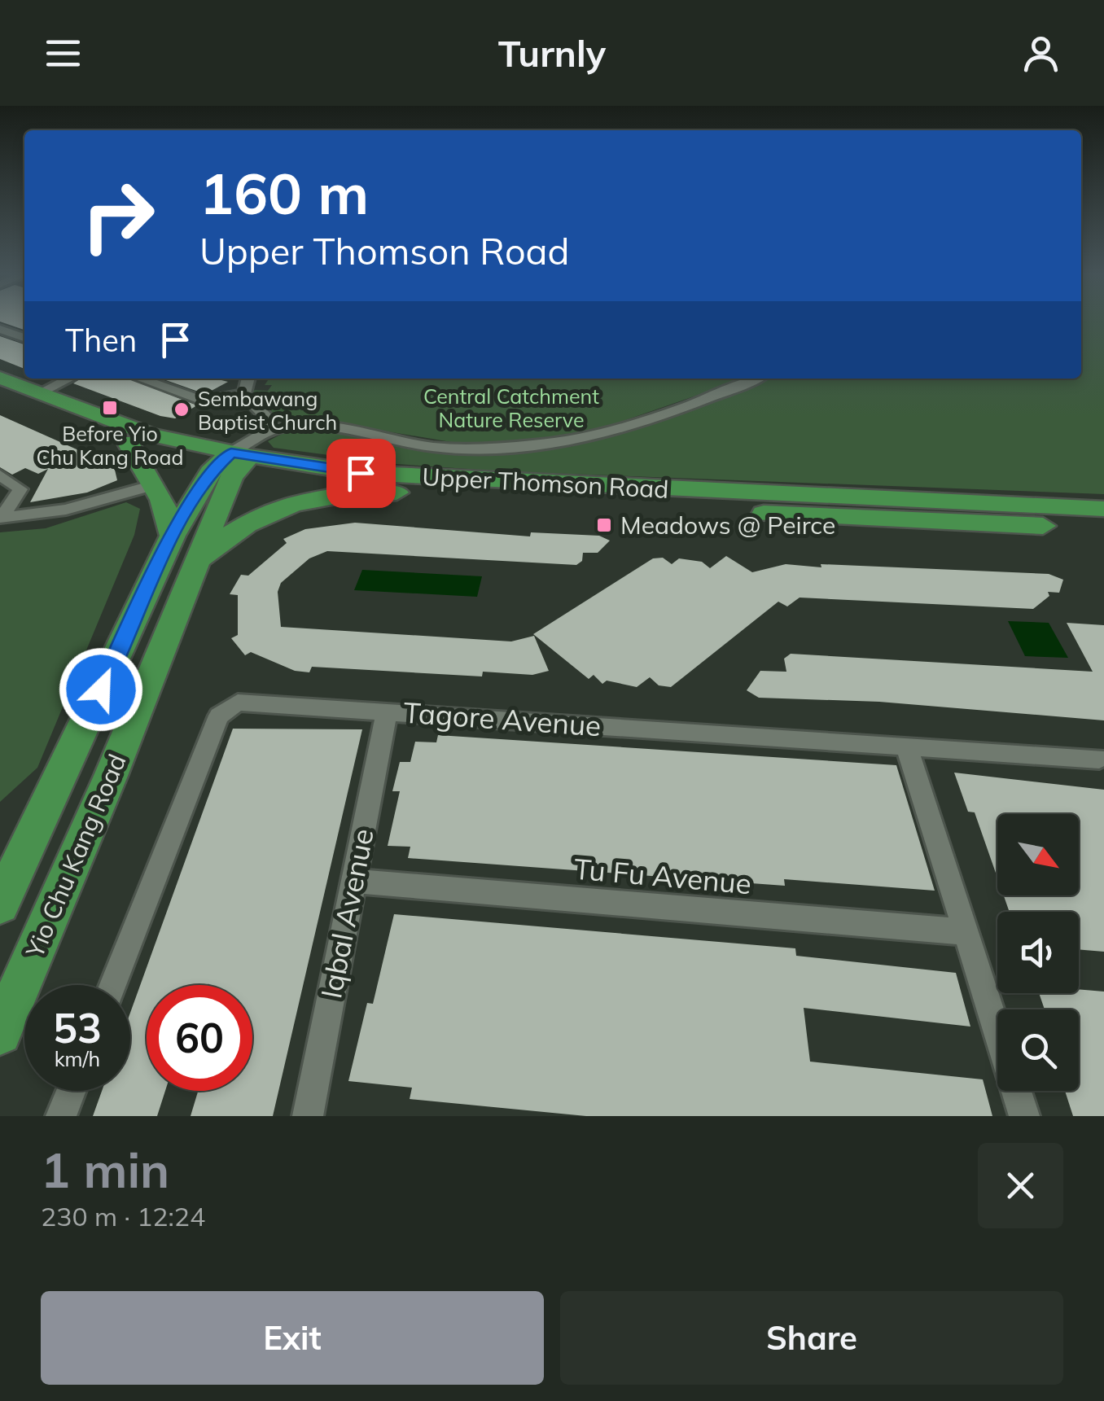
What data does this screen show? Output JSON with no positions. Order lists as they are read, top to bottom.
{
  "streets": {
    "main road": ["Upper Thomson Road", "Yio Chu Kang Road"],
    "street": ["Tagore Avenue", "Tu Fu Avenue", "Iqbal Avenue"]
  },
  "crossings": [
    ["Upper Thomson Road", "Yio Chu Kang Road"],
    ["Tagore Avenue", "Iqbal Avenue"],
    ["Tu Fu Avenue", "Iqbal Avenue"]
  ],
  "parks": ["Central Catchment Nature Reserve"],
  "places": {
    "transit": ["Before Yio Chu Kang Road", "Meadows @ Peirce"],
    "other": ["Sembawang Baptist Church"]
  },
  "north": "bottom right",
  "page": {
    "header": "Turnly",
    "turn": ["160 m", "Upper Thomson Road"],
    "then": "Then",
    "speed": "53 km/h",
    "limit": "60",
    "heading": ["1 min", "230 m · 12:24"],
    "buttons": ["Exit", "Share"]
  }
}
